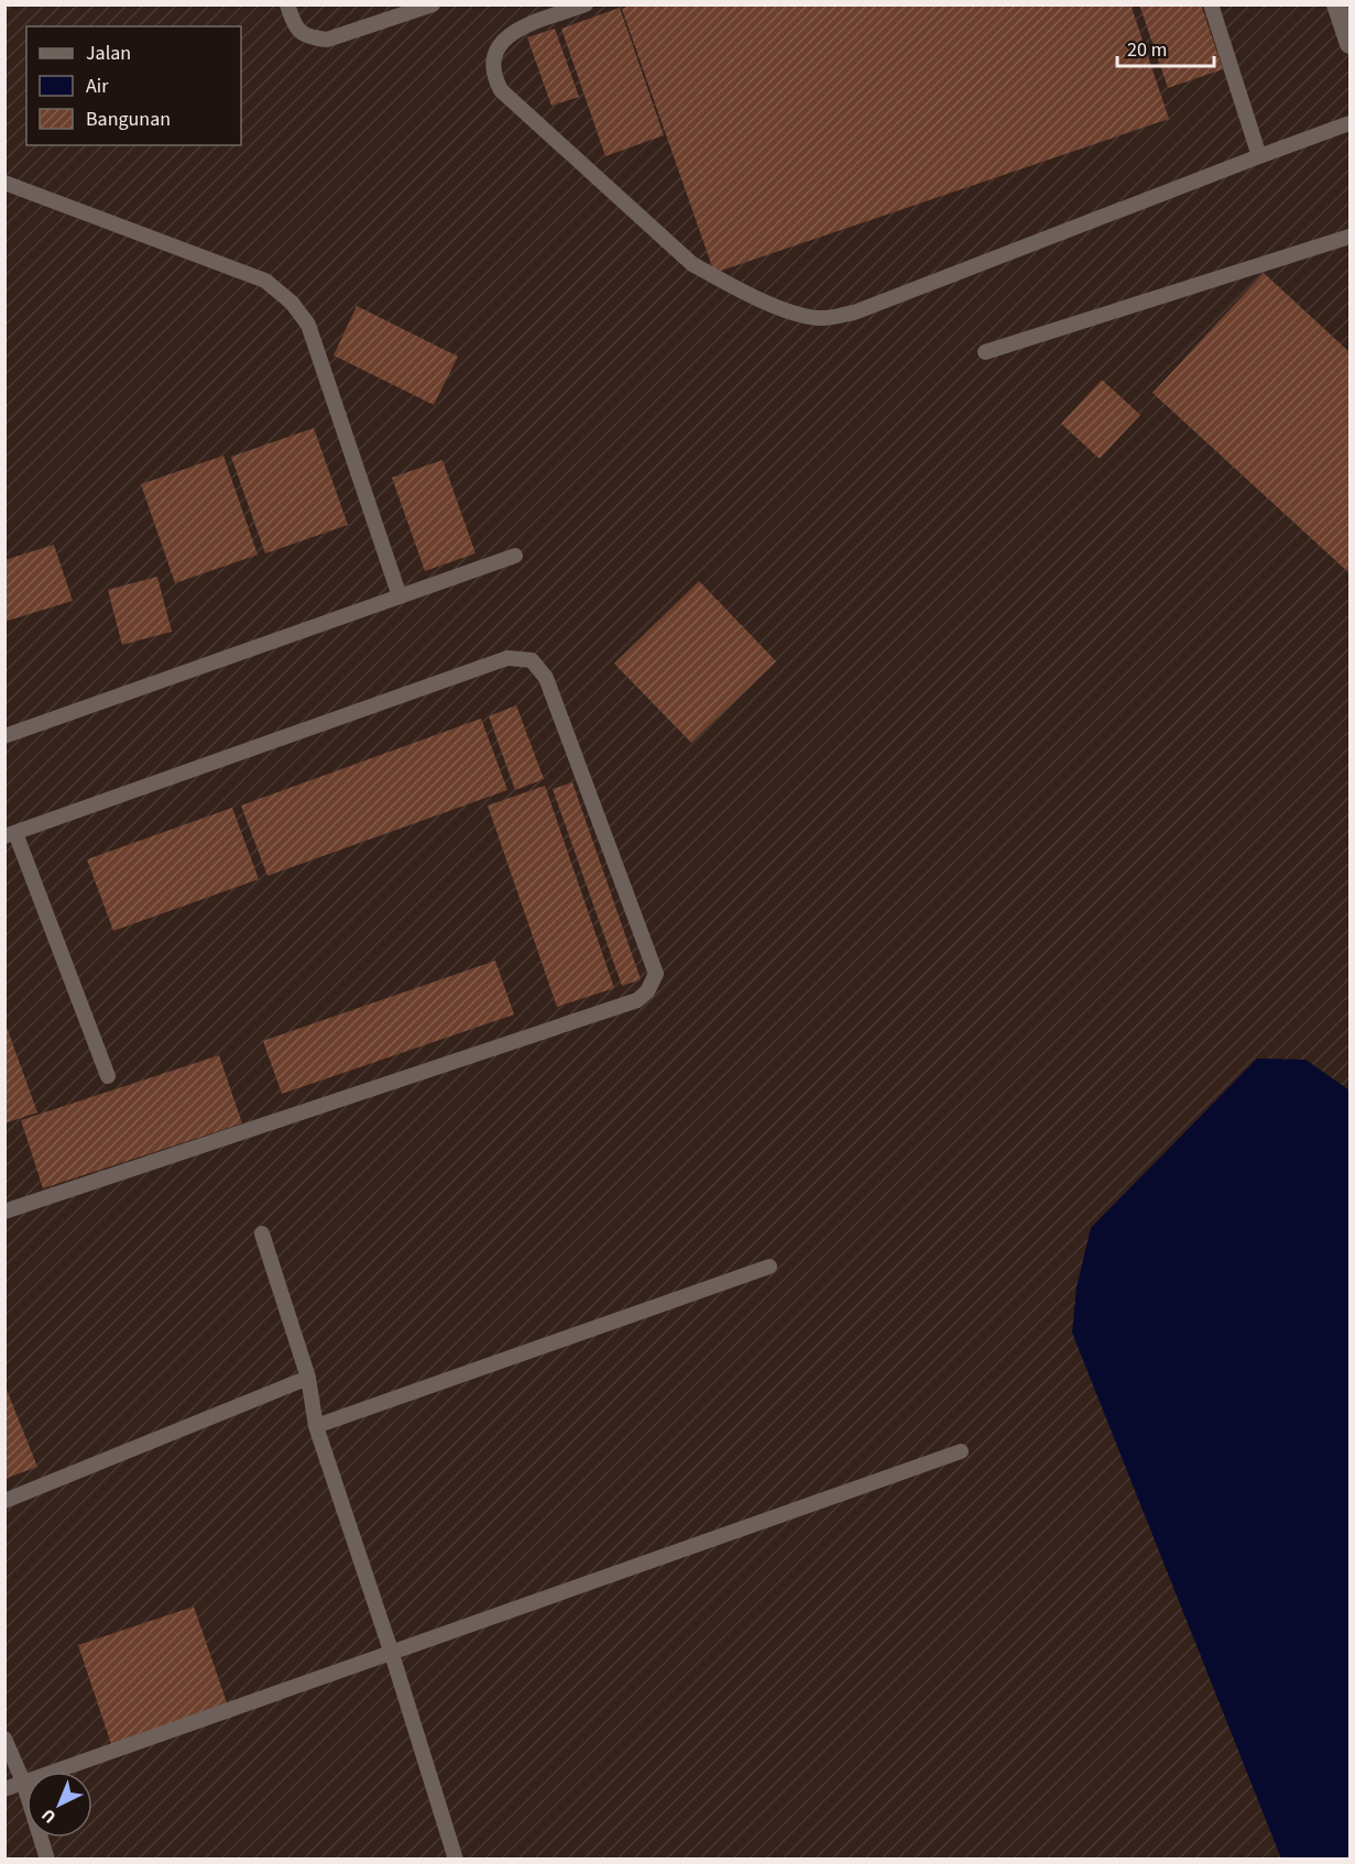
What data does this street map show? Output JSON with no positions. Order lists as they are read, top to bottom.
{
  "legend": ["Jalan", "Air", "Bangunan"],
  "scale_bar": "20 m",
  "north": "bottom left"
}
